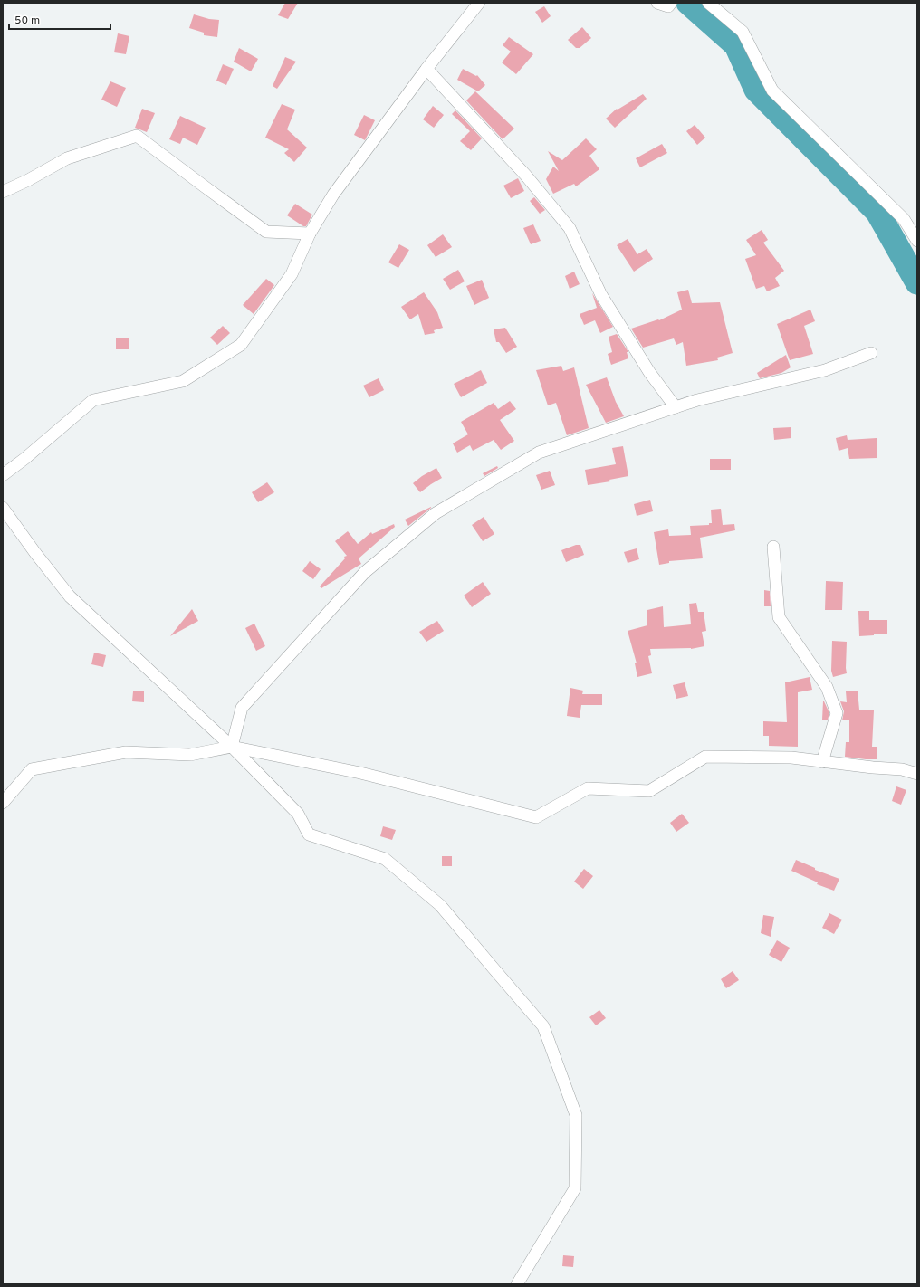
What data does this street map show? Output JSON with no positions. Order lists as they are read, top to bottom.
{
  "scale_bar": "50 m"
}
